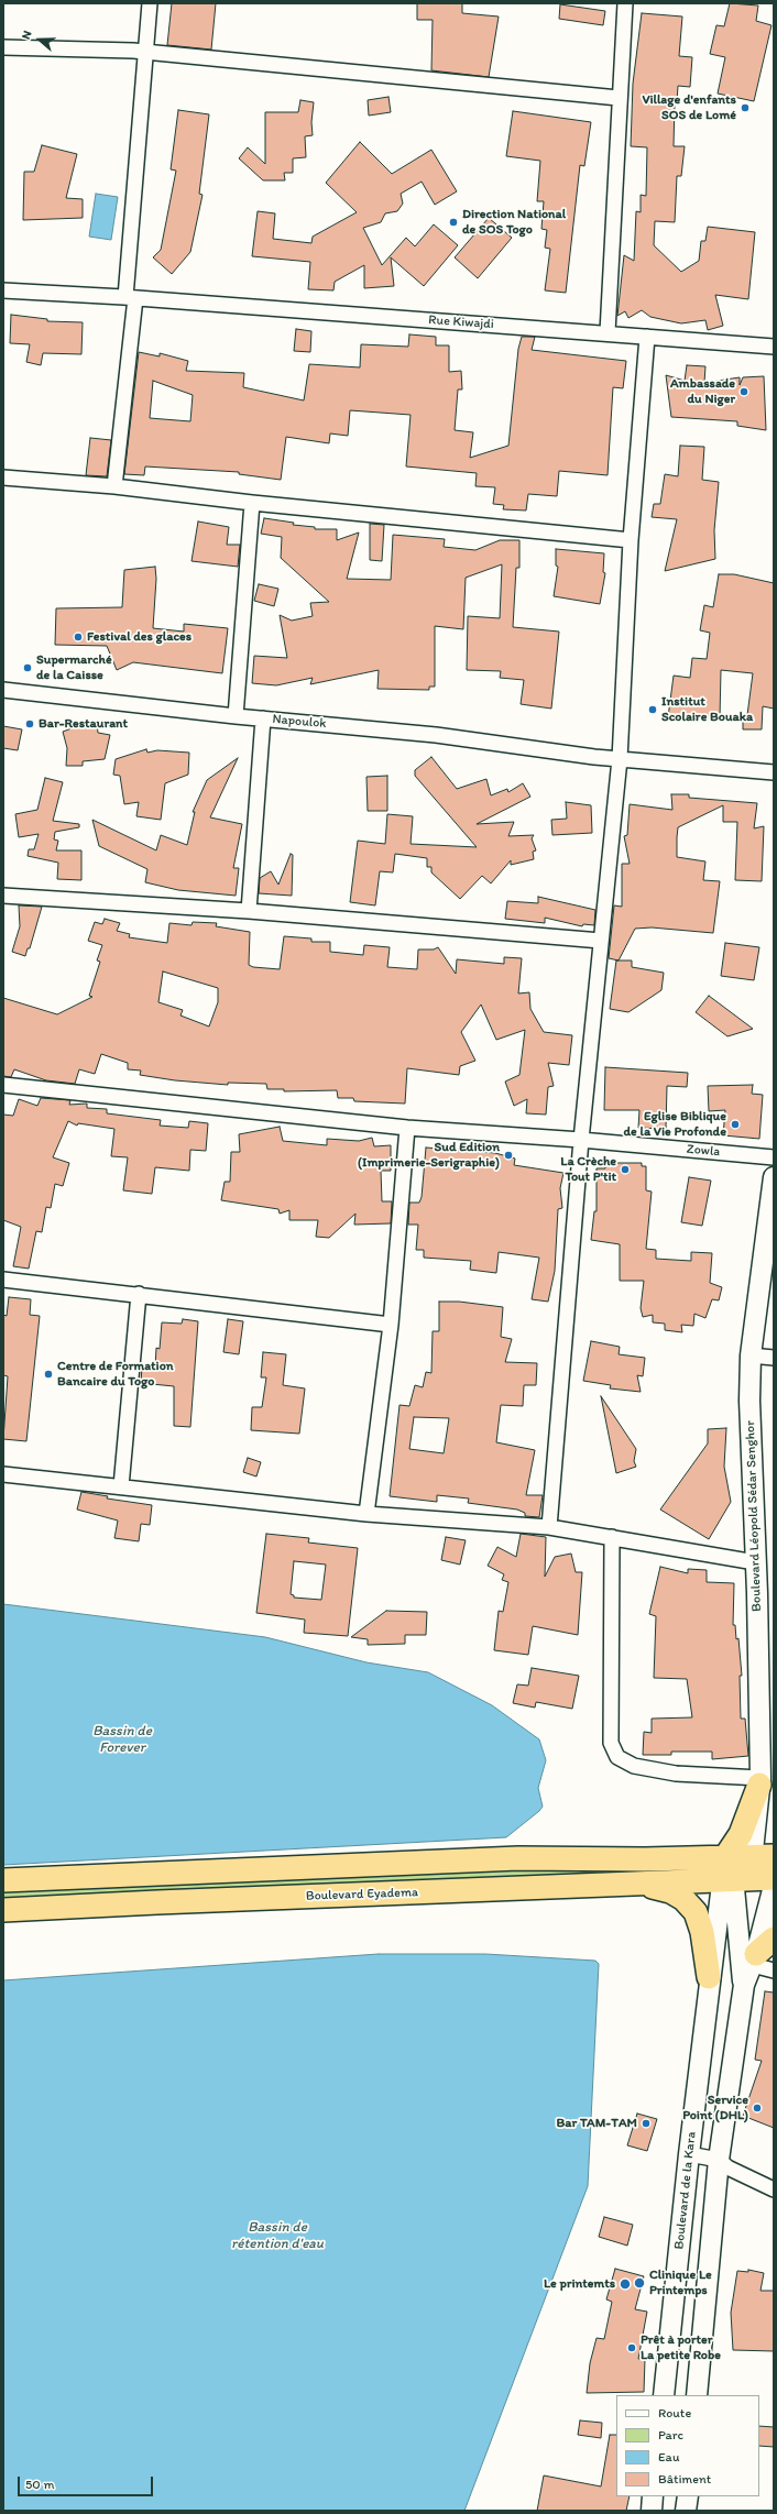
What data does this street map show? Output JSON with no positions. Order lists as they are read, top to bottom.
{
  "streets": {
    "highway": ["Boulevard Eyadema"],
    "main road": ["Boulevard Léopold Sédar Senghor", "Boulevard de la Kara"],
    "street": ["Rue Kiwajdi", "Napoulok", "Zowla"]
  },
  "crossings": [
    ["Boulevard Eyadema", "Boulevard de la Kara"]
  ],
  "water": ["Bassin de Forever", "Bassin de rétention d'eau"],
  "places": [
    "Village d'enfants SOS de Lomé",
    "Direction National de SOS Togo",
    "Ambassade du Niger",
    "Festival des glaces",
    "Supermarché de la Caisse",
    "Institut Scolaire Bouaka",
    "Bar-Restaurant",
    "Eglise Biblique de la Vie Profonde",
    "Sud Edition (Imprimerie-Serigraphie)",
    "La Crèche Tout P'tit",
    "Centre de Formation Bancaire du Togo",
    "Service Point (DHL)",
    "Bar TAM-TAM",
    "Clinique Le Printemps",
    "Le printemts",
    "Prêt à porter La petite Robe"
  ],
  "legend": [
    "Route",
    "Parc",
    "Eau",
    "Bâtiment"
  ],
  "scale_bar": "50 m",
  "north": "left"
}
